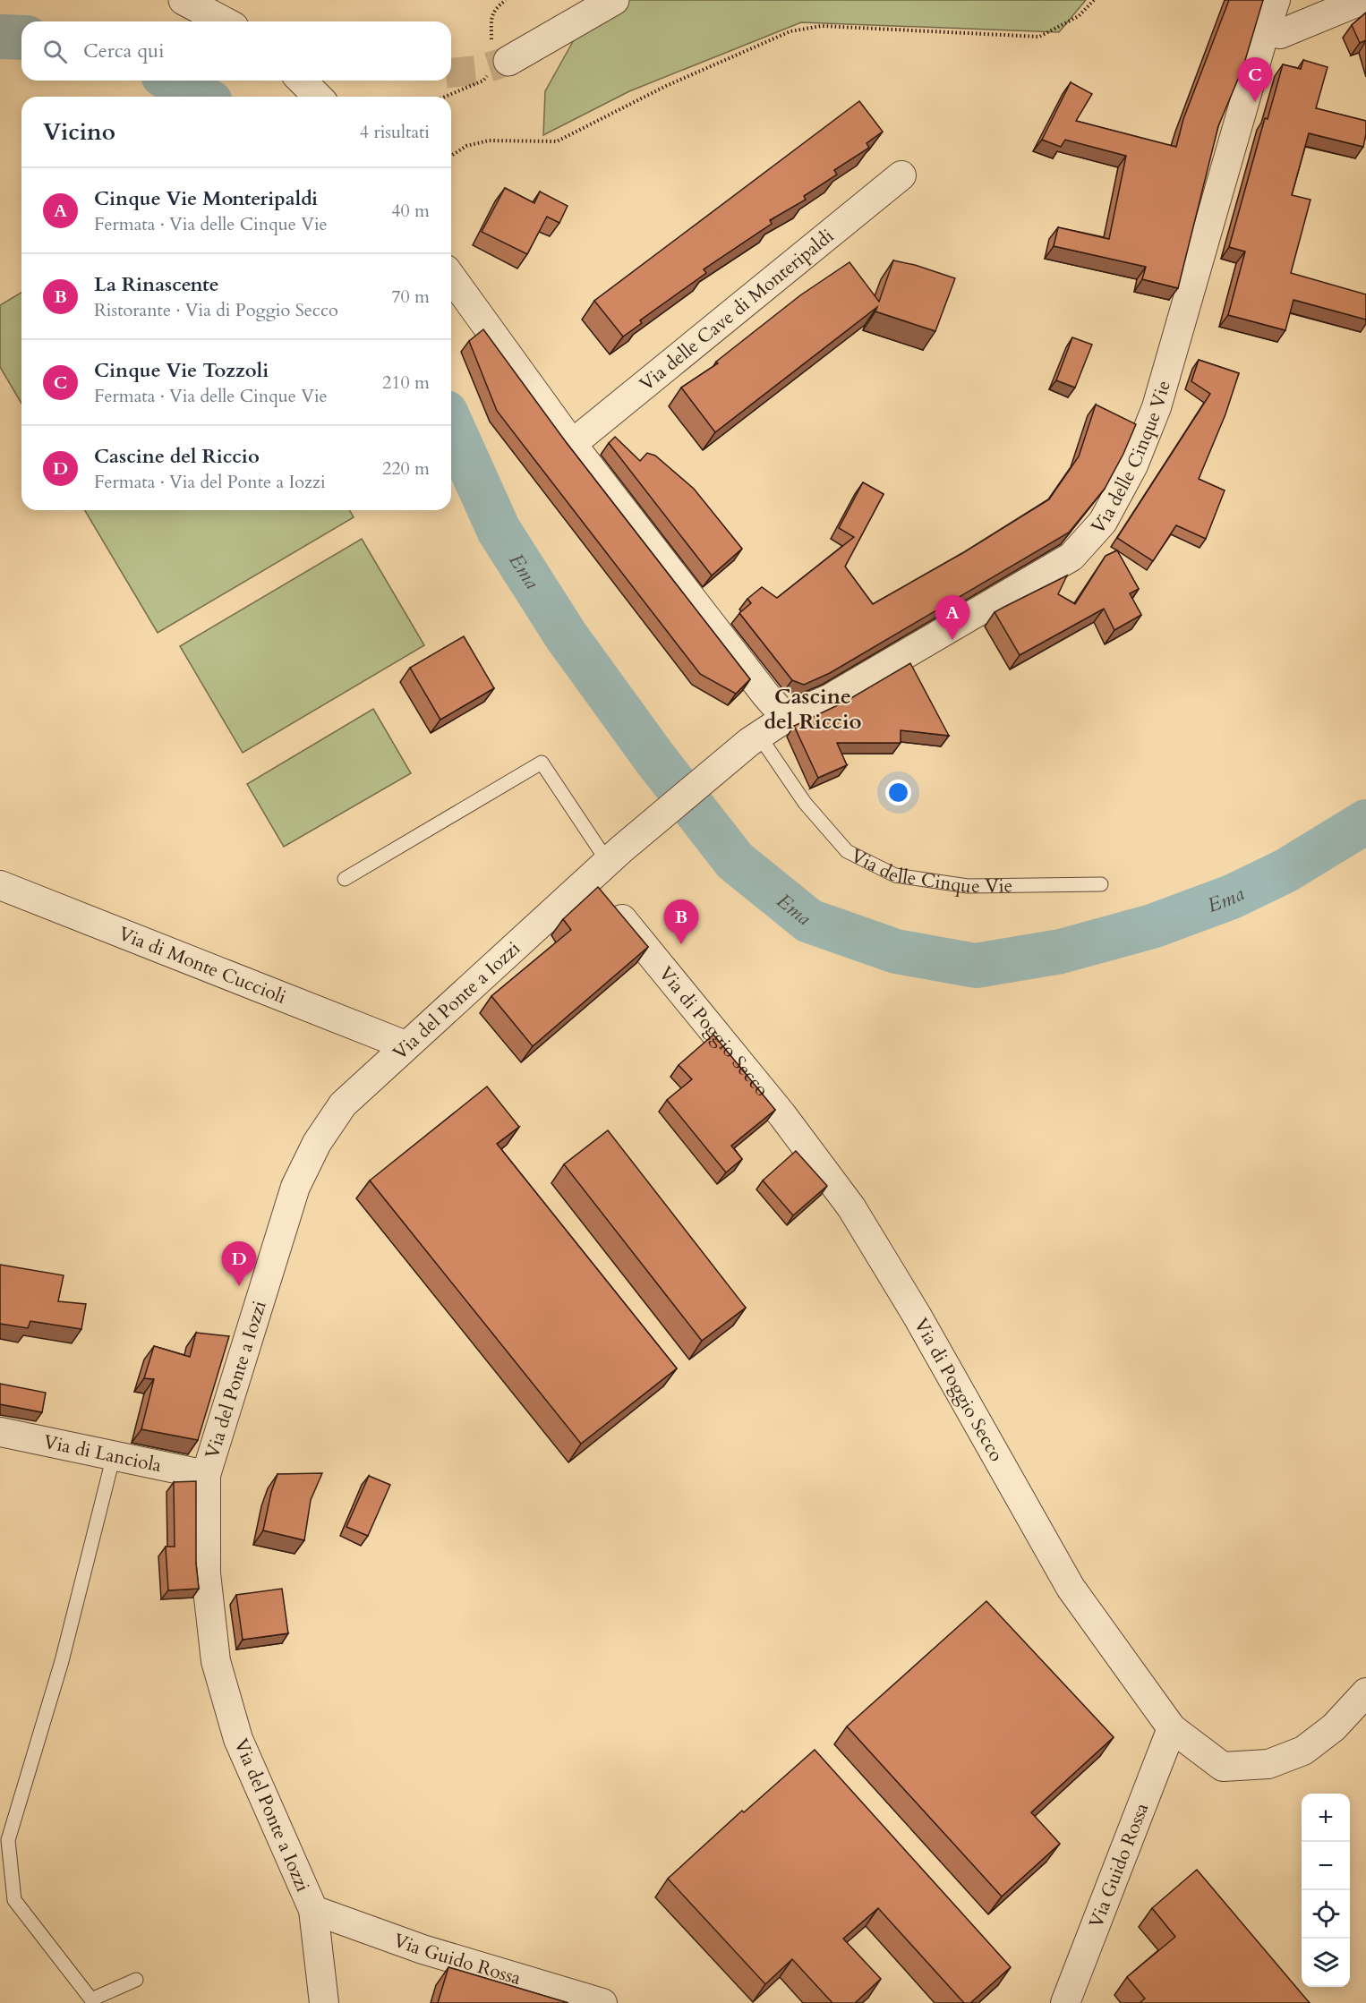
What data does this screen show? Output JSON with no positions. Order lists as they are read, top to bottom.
{
  "streets": {
    "street": [
      "Via delle Cave di Monteripaldi",
      "Via delle Cinque Vie",
      "Via di Monte Cuccioli",
      "Via del Ponte a Iozzi",
      "Via di Poggio Secco",
      "Via di Lanciola",
      "Via Guido Rossa"
    ]
  },
  "crossings": [
    ["Via delle Cinque Vie", "Via del Ponte a Iozzi"],
    ["Via di Monte Cuccioli", "Via del Ponte a Iozzi"],
    ["Via del Ponte a Iozzi", "Via di Poggio Secco"],
    ["Via del Ponte a Iozzi", "Via di Lanciola"],
    ["Via del Ponte a Iozzi", "Via Guido Rossa"],
    ["Via di Poggio Secco", "Via Guido Rossa"]
  ],
  "districts": ["Cascine del Riccio"],
  "water": ["Ema"],
  "page": {
    "search": "Cerca qui",
    "pins": [
      "C",
      "A",
      "B",
      "D"
    ],
    "heading": ["Vicino", "4 risultati"],
    "list": [
      {
        "mark": "A",
        "name": "Cinque Vie Monteripaldi",
        "note": "Fermata · Via delle Cinque Vie",
        "value": "40 m"
      },
      {
        "mark": "B",
        "name": "La Rinascente",
        "note": "Ristorante · Via di Poggio Secco",
        "value": "70 m"
      },
      {
        "mark": "C",
        "name": "Cinque Vie Tozzoli",
        "note": "Fermata · Via delle Cinque Vie",
        "value": "210 m"
      },
      {
        "mark": "D",
        "name": "Cascine del Riccio",
        "note": "Fermata · Via del Ponte a Iozzi",
        "value": "220 m"
      }
    ],
    "map_buttons": ["+", "−"]
  }
}
